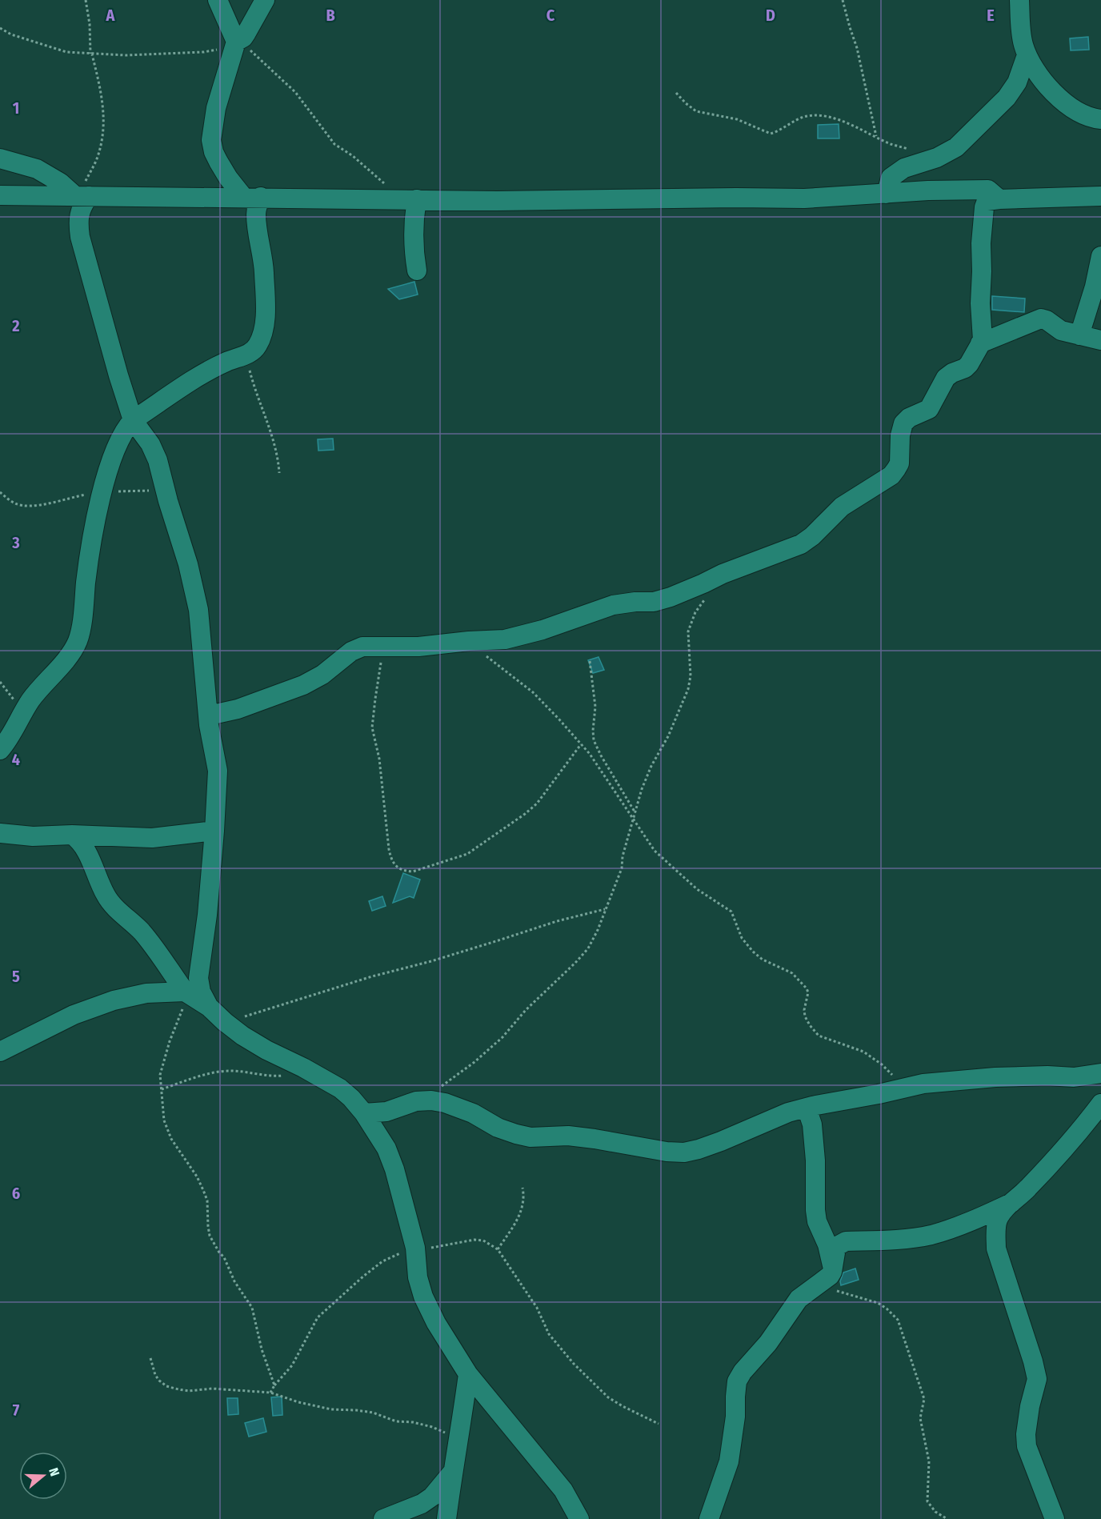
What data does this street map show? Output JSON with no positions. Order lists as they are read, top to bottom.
{
  "north": "right",
  "grid": {
    "columns": [
      "A",
      "B",
      "C",
      "D",
      "E"
    ],
    "rows": [
      "1",
      "2",
      "3",
      "4",
      "5",
      "6",
      "7"
    ]
  }
}
